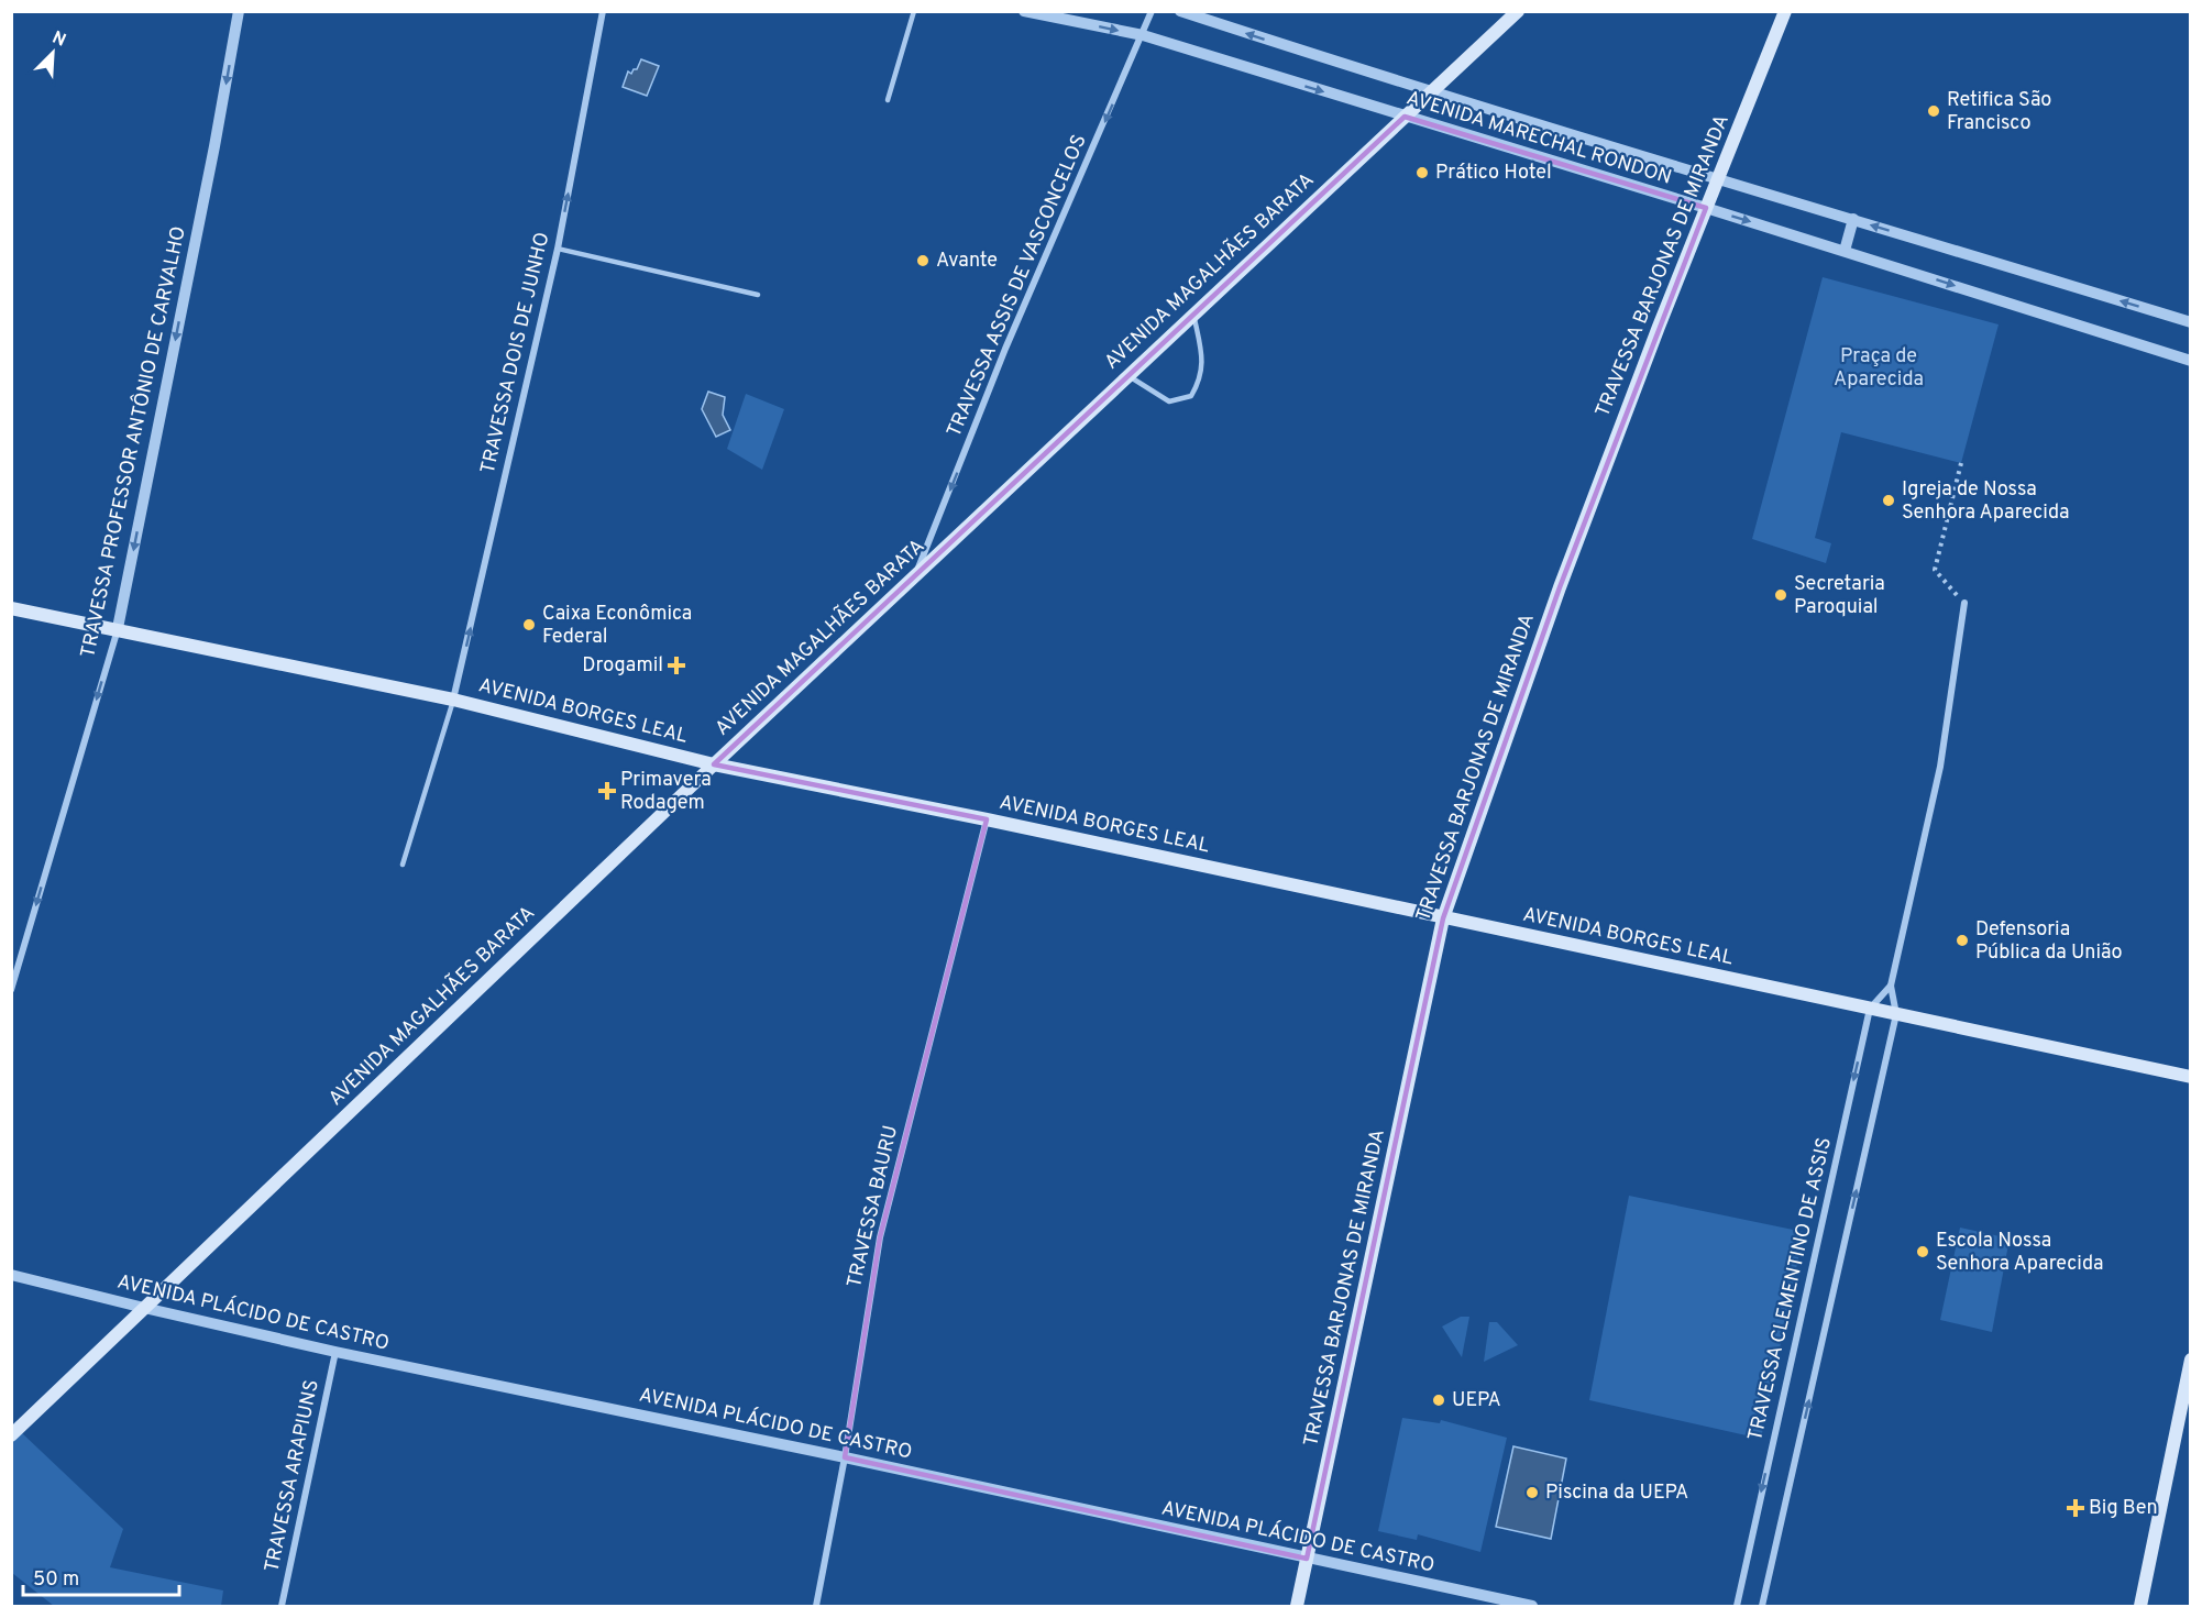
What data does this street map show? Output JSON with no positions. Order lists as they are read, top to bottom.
{
  "streets": {
    "main road": ["TRAVESSA BARJONAS DE MIRANDA", "AVENIDA MAGALHÃES BARATA", "AVENIDA BORGES LEAL"],
    "street": [
      "AVENIDA MARECHAL RONDON",
      "TRAVESSA ASSIS DE VASCONCELOS",
      "TRAVESSA DOIS DE JUNHO",
      "TRAVESSA PROFESSOR ANTÔNIO DE CARVALHO",
      "TRAVESSA BAURU",
      "TRAVESSA CLEMENTINO DE ASSIS",
      "AVENIDA PLÁCIDO DE CASTRO",
      "TRAVESSA ARAPIUNS"
    ]
  },
  "crossings": [
    ["AVENIDA MARECHAL RONDON", "TRAVESSA BARJONAS DE MIRANDA"],
    ["AVENIDA MARECHAL RONDON", "AVENIDA MAGALHÃES BARATA"],
    ["AVENIDA MARECHAL RONDON", "TRAVESSA ASSIS DE VASCONCELOS"],
    ["TRAVESSA BARJONAS DE MIRANDA", "AVENIDA BORGES LEAL"],
    ["TRAVESSA BARJONAS DE MIRANDA", "AVENIDA PLÁCIDO DE CASTRO"],
    ["AVENIDA MAGALHÃES BARATA", "TRAVESSA ASSIS DE VASCONCELOS"],
    ["AVENIDA MAGALHÃES BARATA", "AVENIDA BORGES LEAL"],
    ["AVENIDA MAGALHÃES BARATA", "AVENIDA PLÁCIDO DE CASTRO"],
    ["TRAVESSA DOIS DE JUNHO", "AVENIDA BORGES LEAL"],
    ["TRAVESSA PROFESSOR ANTÔNIO DE CARVALHO", "AVENIDA BORGES LEAL"],
    ["AVENIDA BORGES LEAL", "TRAVESSA BAURU"],
    ["AVENIDA BORGES LEAL", "TRAVESSA CLEMENTINO DE ASSIS"],
    ["TRAVESSA BAURU", "AVENIDA PLÁCIDO DE CASTRO"],
    ["AVENIDA PLÁCIDO DE CASTRO", "TRAVESSA ARAPIUNS"]
  ],
  "one_way": ["TRAVESSA ASSIS DE VASCONCELOS", "TRAVESSA DOIS DE JUNHO", "TRAVESSA PROFESSOR ANTÔNIO DE CARVALHO"],
  "parks": ["Praça de Aparecida"],
  "places": {
    "other": [
      "Retifica São Francisco",
      "Prático Hotel",
      "Avante",
      "Igreja de Nossa Senhora Aparecida",
      "Secretaria Paroquial",
      "Caixa Econômica Federal",
      "Defensoria Pública da União",
      "Escola Nossa Senhora Aparecida",
      "UEPA",
      "Piscina da UEPA"
    ],
    "health": ["Drogamil", "Primavera Rodagem", "Big Ben"]
  },
  "scale_bar": "50 m",
  "north": "top right"
}
